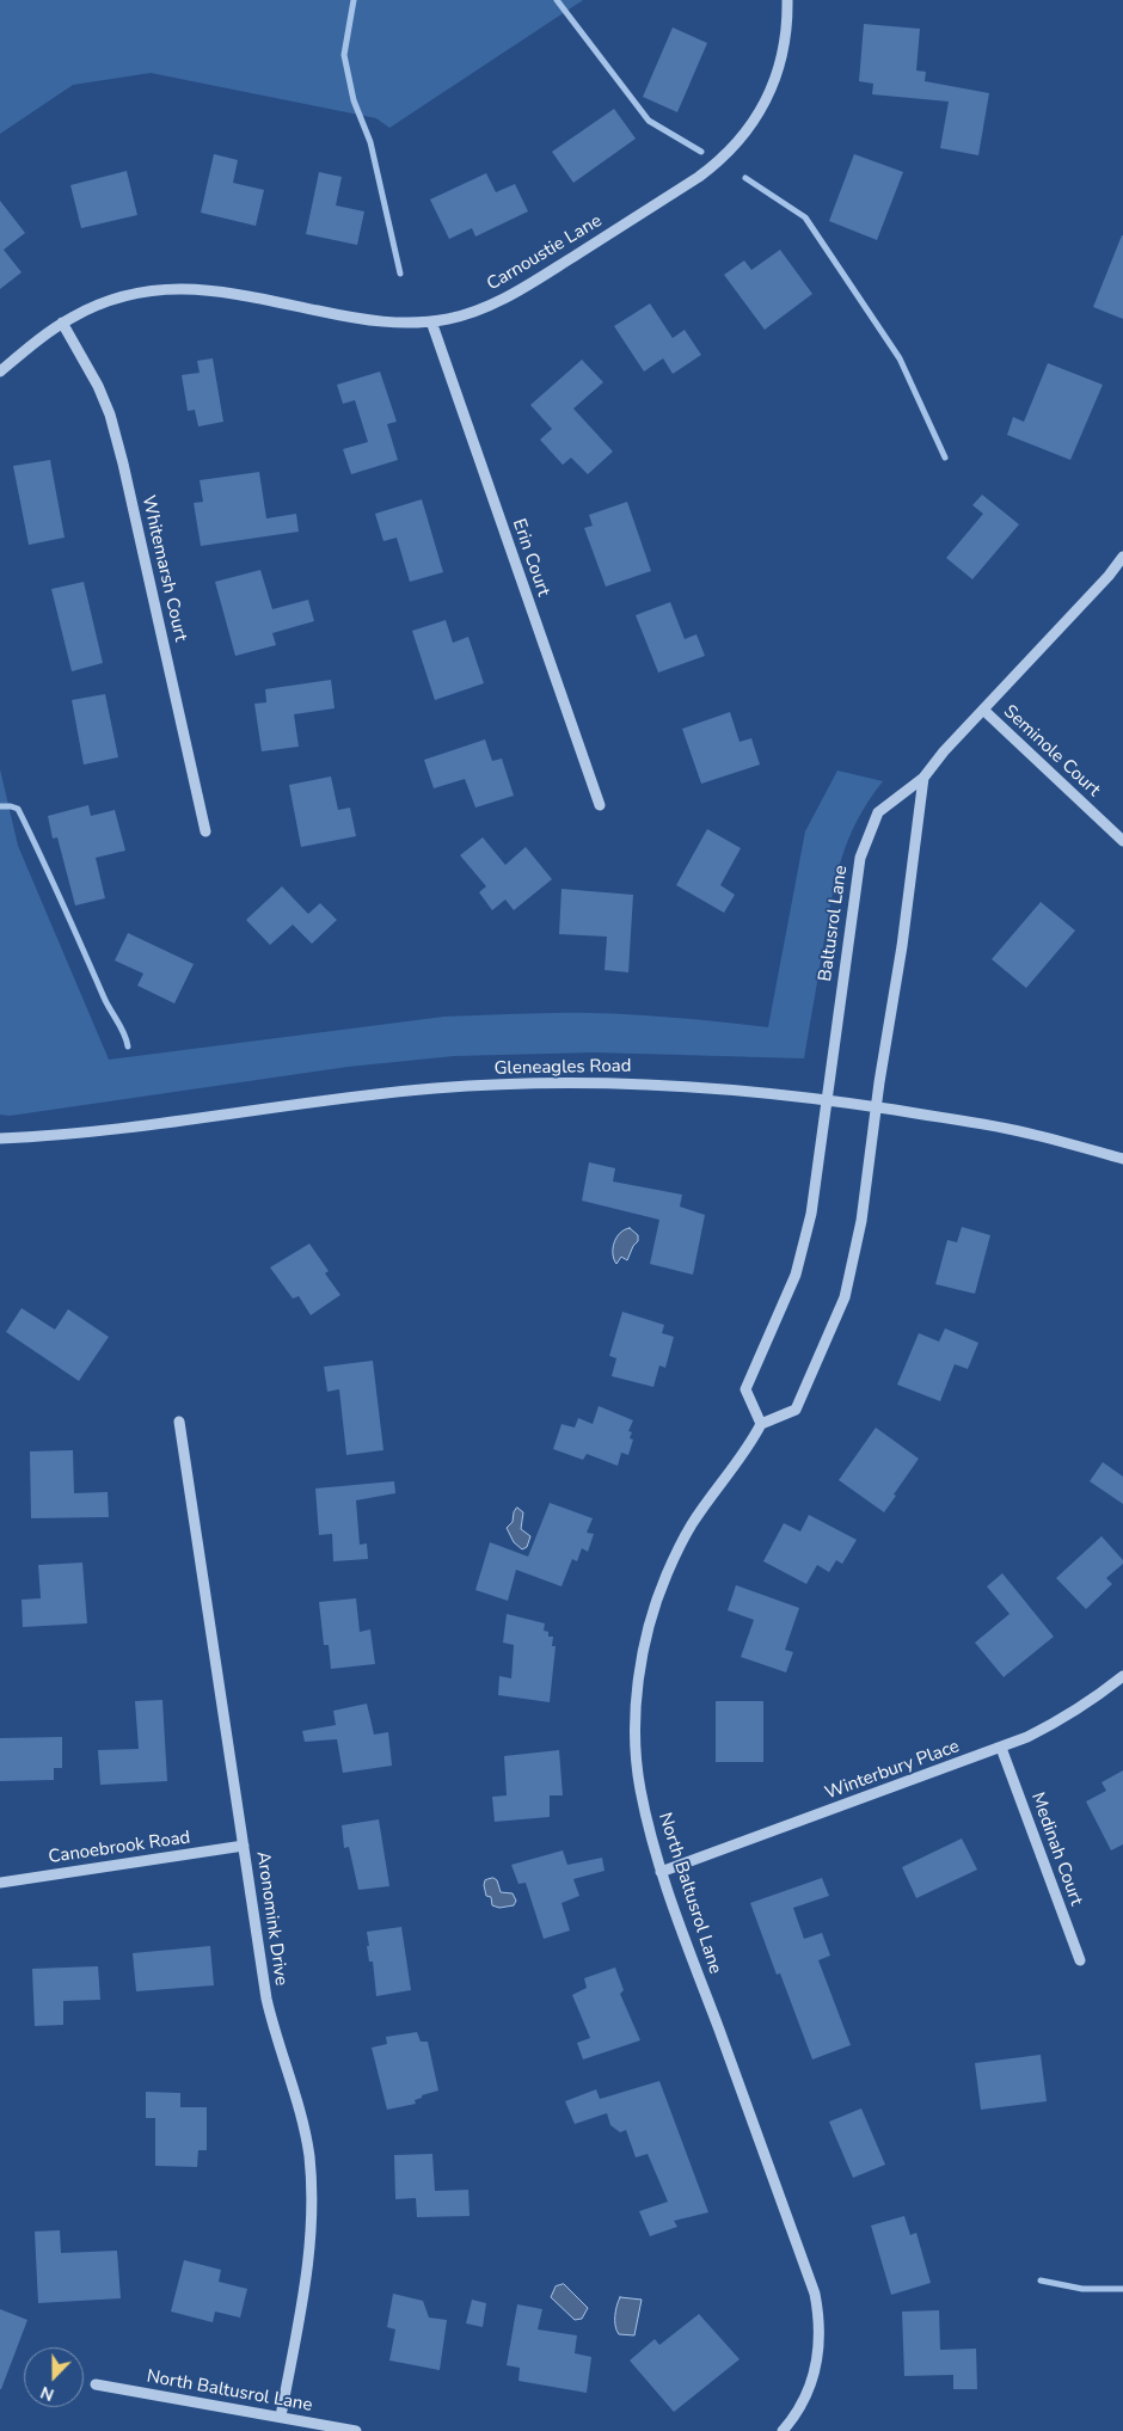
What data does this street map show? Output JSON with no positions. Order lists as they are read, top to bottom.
{
  "streets": {
    "street": [
      "Carnoustie Lane",
      "Erin Court",
      "Whitemarsh Court",
      "Seminole Court",
      "Baltusrol Lane",
      "Gleneagles Road",
      "Winterbury Place",
      "Canoebrook Road",
      "Medinah Court",
      "North Baltusrol Lane",
      "Aronomink Drive"
    ]
  },
  "crossings": [
    ["Carnoustie Lane", "Erin Court"],
    ["Carnoustie Lane", "Whitemarsh Court"],
    ["Seminole Court", "Baltusrol Lane"],
    ["Baltusrol Lane", "Gleneagles Road"],
    ["Winterbury Place", "Medinah Court"],
    ["Winterbury Place", "North Baltusrol Lane"],
    ["Canoebrook Road", "Aronomink Drive"],
    ["North Baltusrol Lane", "Aronomink Drive"]
  ],
  "north": "bottom"
}
